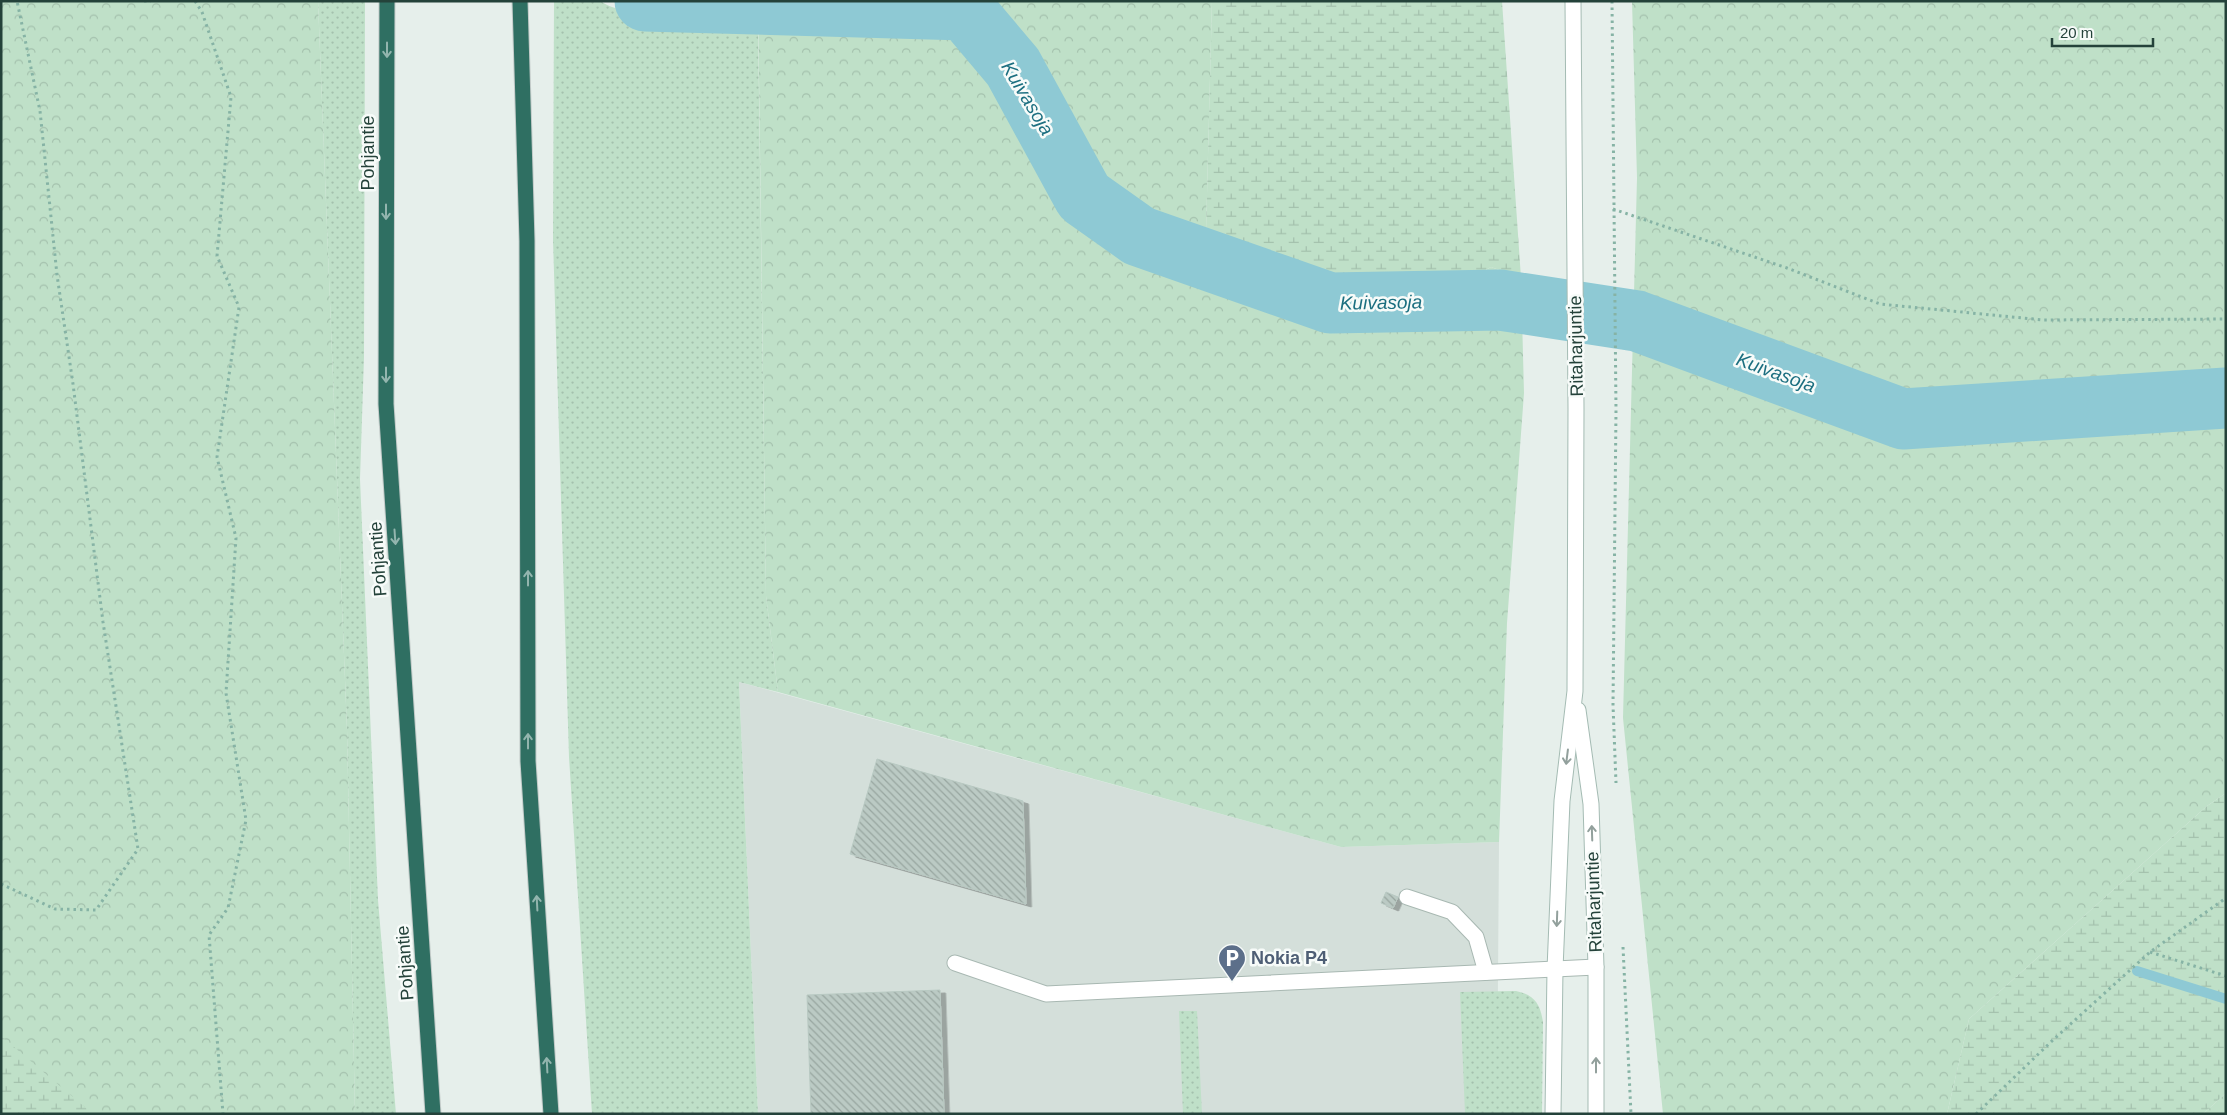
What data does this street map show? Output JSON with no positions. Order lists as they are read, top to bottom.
{
  "streets": {
    "highway": ["Pohjantie"],
    "street": ["Ritaharjuntie"]
  },
  "water": ["Kuivasoja"],
  "places": {
    "parking": ["Nokia P4"]
  },
  "scale_bar": "20 m"
}
